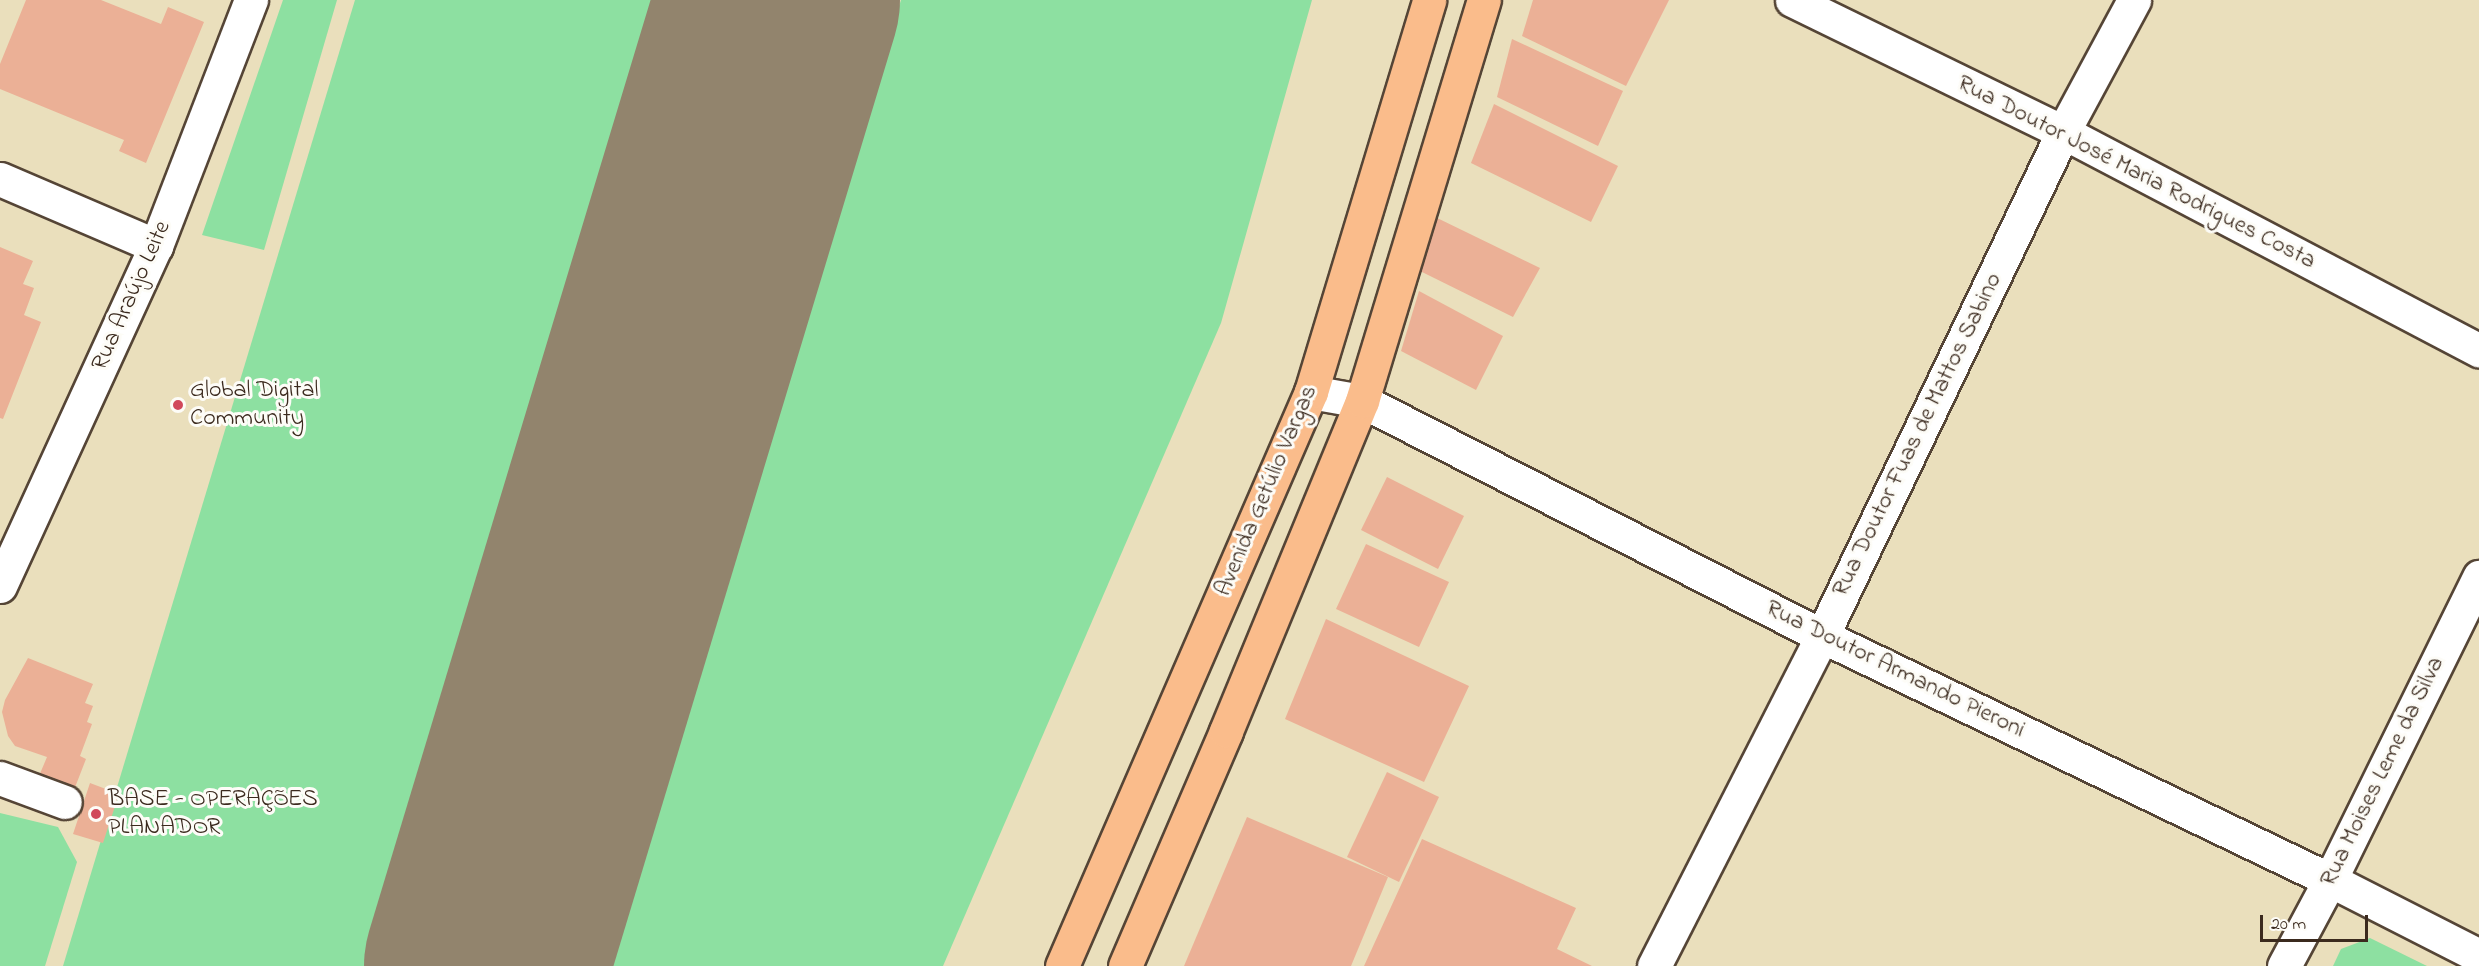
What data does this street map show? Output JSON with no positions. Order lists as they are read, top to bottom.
{
  "streets": {
    "main road": ["Avenida Getúlio Vargas"],
    "street": [
      "Rua Doutor José Maria Rodrigues Costa",
      "Rua Araújo Leite",
      "Rua Doutor Fuas de Mattos Sabino",
      "Rua Doutor Armando Pieroni",
      "Rua Moises Leme da Silva"
    ]
  },
  "crossings": [
    ["Rua Doutor José Maria Rodrigues Costa", "Rua Doutor Fuas de Mattos Sabino"],
    ["Rua Doutor Fuas de Mattos Sabino", "Rua Doutor Armando Pieroni"],
    ["Avenida Getúlio Vargas", "Rua Doutor Armando Pieroni"],
    ["Rua Doutor Armando Pieroni", "Rua Moises Leme da Silva"]
  ],
  "places": ["Global Digital Community", "BASE - OPERAÇÕES PLANADOR"],
  "scale_bar": "20 m"
}
